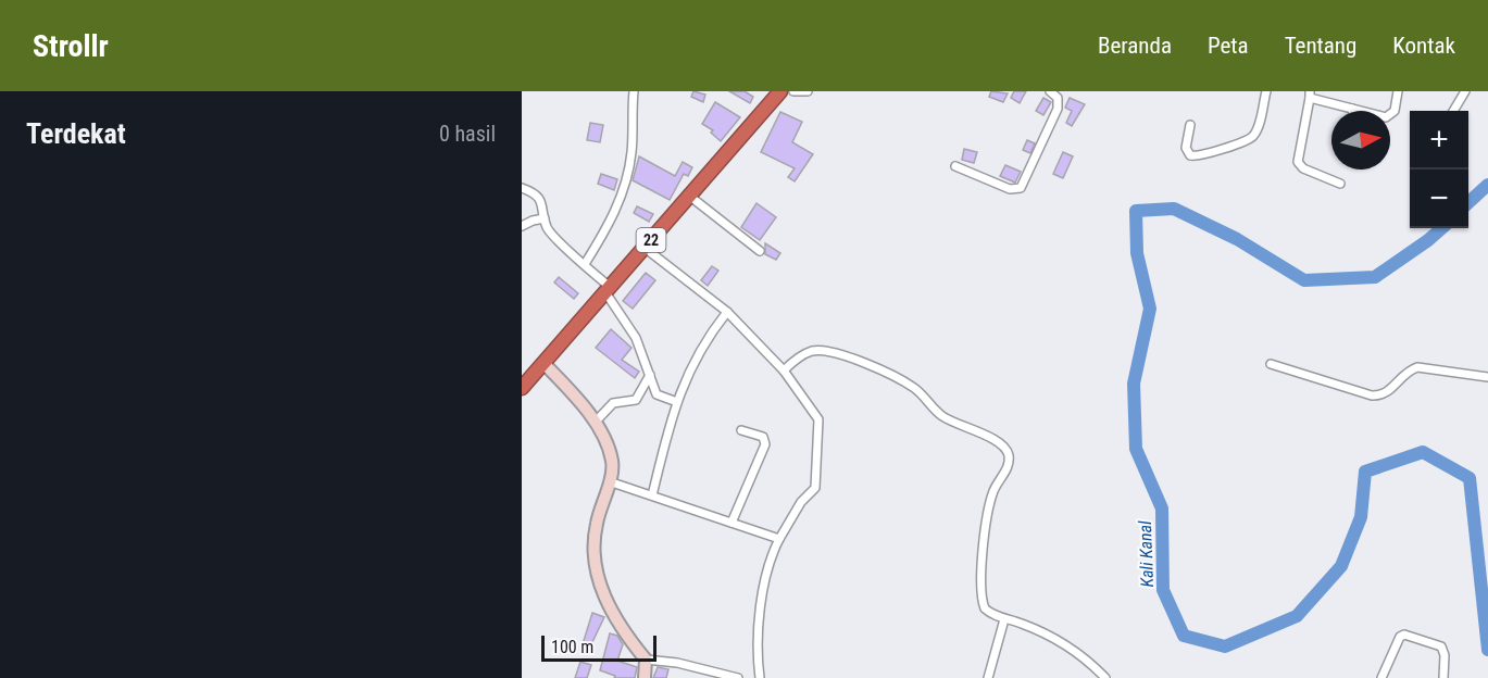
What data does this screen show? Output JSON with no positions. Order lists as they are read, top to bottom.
{
  "streets": {
    "highway": ["22"]
  },
  "water": ["Kali Kanal"],
  "scale_bar": "100 m",
  "north": "right",
  "page": {
    "header": "Strollr",
    "nav": [
      "Beranda",
      "Peta",
      "Tentang",
      "Kontak"
    ],
    "heading": ["Terdekat", "0 hasil"],
    "map_buttons": ["+", "−"],
    "scale": "100 m"
  }
}
